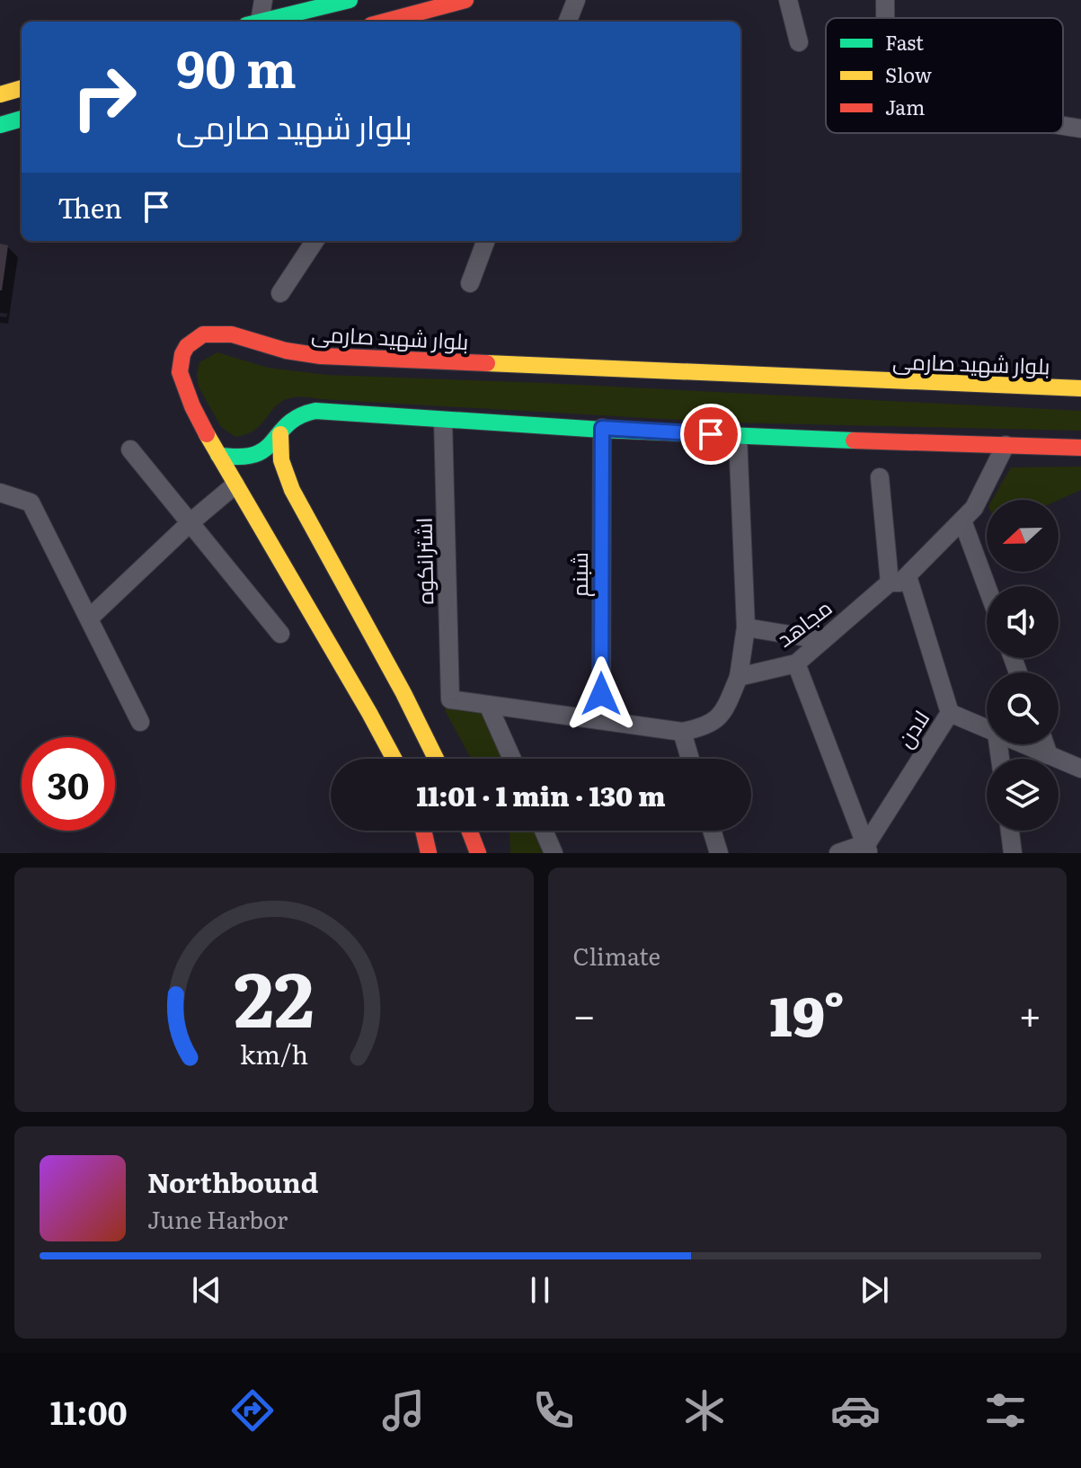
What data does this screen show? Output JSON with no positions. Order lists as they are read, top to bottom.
{
  "streets": {
    "main road": ["بلوار شهید صارمی"],
    "street": [
      "اشترانکوه",
      "شبنم",
      "مجاهد",
      "لادن"
    ]
  },
  "legend": ["Fast", "Slow", "Jam"],
  "north": "left",
  "page": {
    "turn": ["90 m", "بلوار شهید صارمی"],
    "then": "Then",
    "limit": "30",
    "trip": "11:01 · 1 min · 130 m",
    "tile": "Climate",
    "heat": ["−", "19°", "+"],
    "song": ["Northbound", "June Harbor"],
    "tabs": "11:00",
    "gauge": ["22", "km/h"]
  }
}
